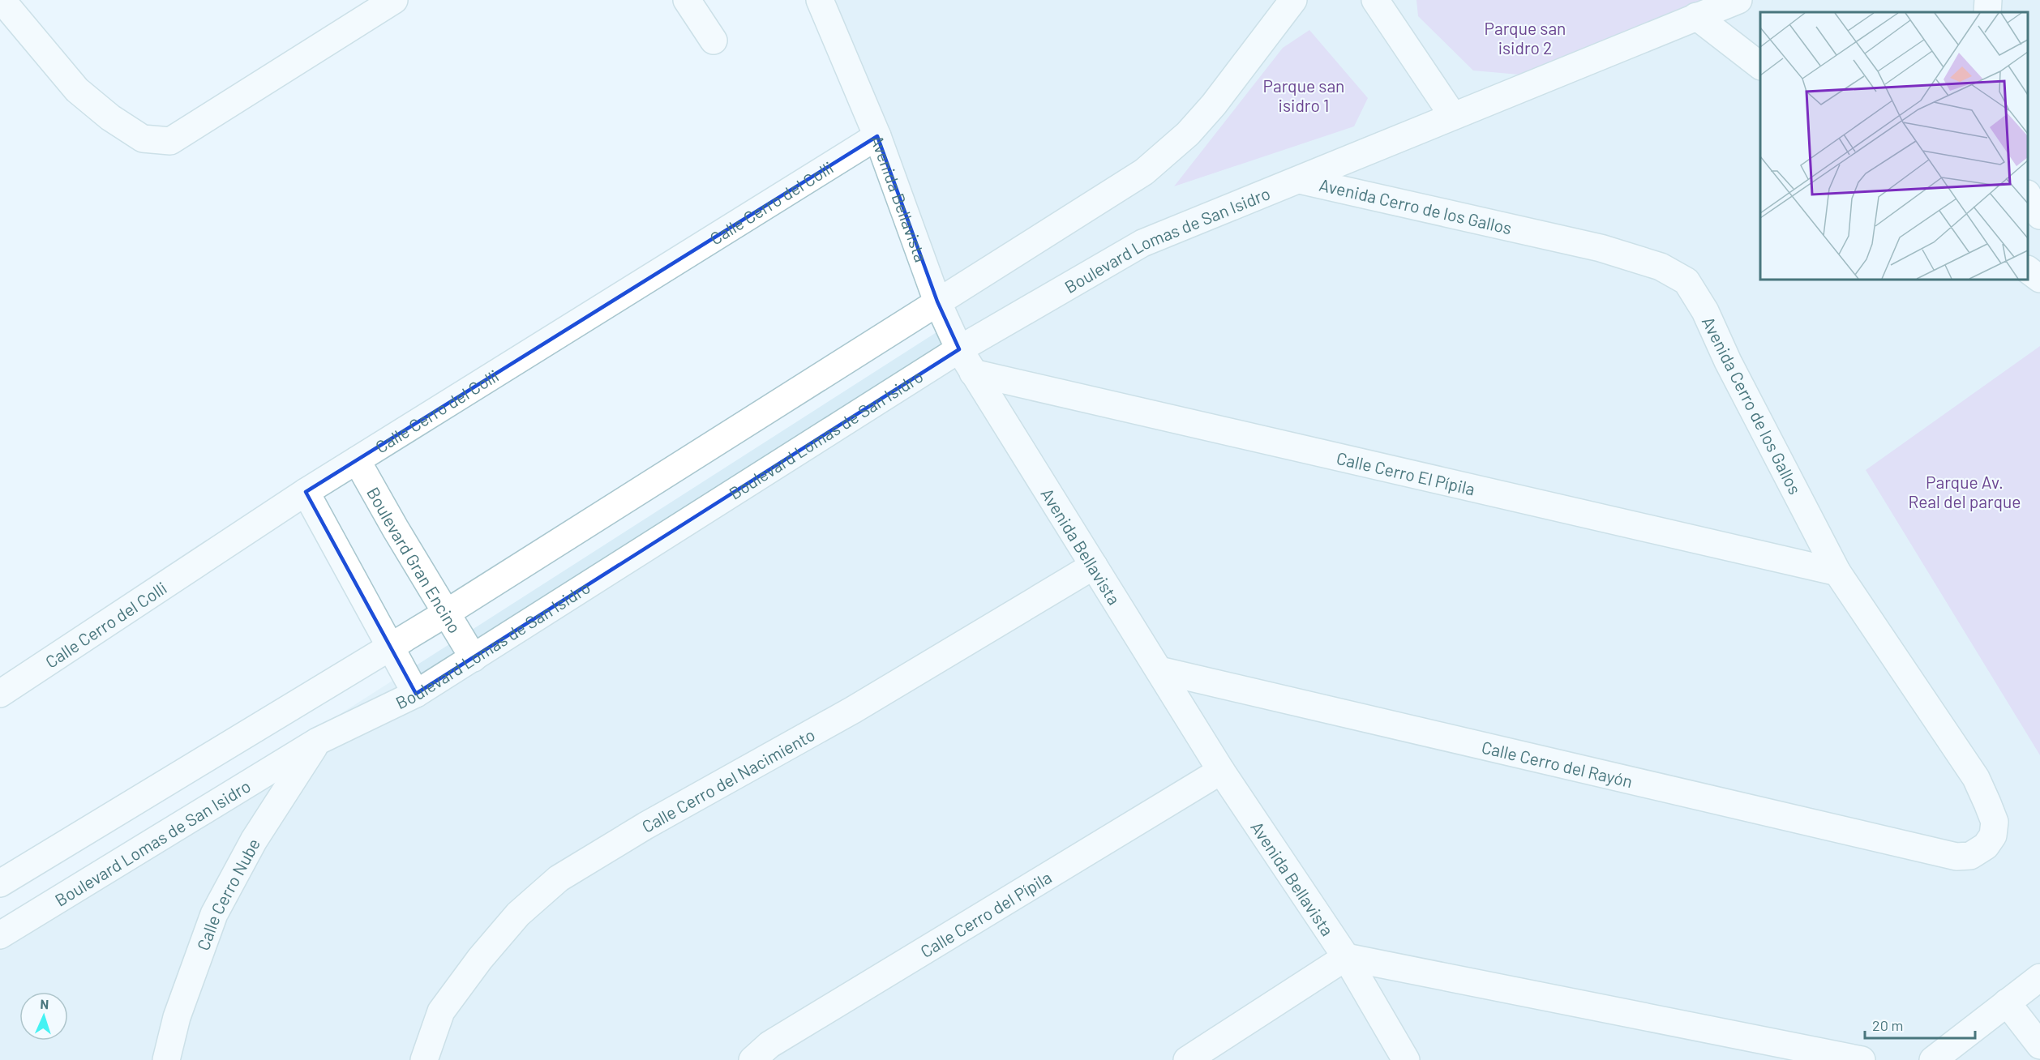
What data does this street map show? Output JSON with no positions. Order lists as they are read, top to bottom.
{
  "streets": {
    "street": [
      "Avenida Bellavista",
      "Calle Cerro del Colli",
      "Avenida Cerro de los Gallos",
      "Boulevard Lomas de San Isidro",
      "Calle Cerro El Pípila",
      "Boulevard Gran Encino",
      "Calle Cerro del Rayón",
      "Calle Cerro del Nacimiento",
      "Calle Cerro Nube",
      "Calle Cerro del Pípila"
    ]
  },
  "crossings": [
    ["Avenida Bellavista", "Calle Cerro del Colli"],
    ["Avenida Bellavista", "Boulevard Lomas de San Isidro"],
    ["Avenida Bellavista", "Calle Cerro El Pípila"],
    ["Avenida Bellavista", "Calle Cerro del Rayón"],
    ["Avenida Bellavista", "Calle Cerro del Nacimiento"],
    ["Avenida Bellavista", "Calle Cerro del Pípila"],
    ["Calle Cerro del Colli", "Boulevard Gran Encino"],
    ["Avenida Cerro de los Gallos", "Boulevard Lomas de San Isidro"],
    ["Avenida Cerro de los Gallos", "Calle Cerro El Pípila"],
    ["Avenida Cerro de los Gallos", "Calle Cerro del Rayón"],
    ["Boulevard Lomas de San Isidro", "Boulevard Gran Encino"],
    ["Boulevard Lomas de San Isidro", "Calle Cerro Nube"]
  ],
  "parks": ["Parque san isidro 2", "Parque san isidro 1", "Parque Av. Real del parque"],
  "scale_bar": "20 m",
  "north": "top"
}
